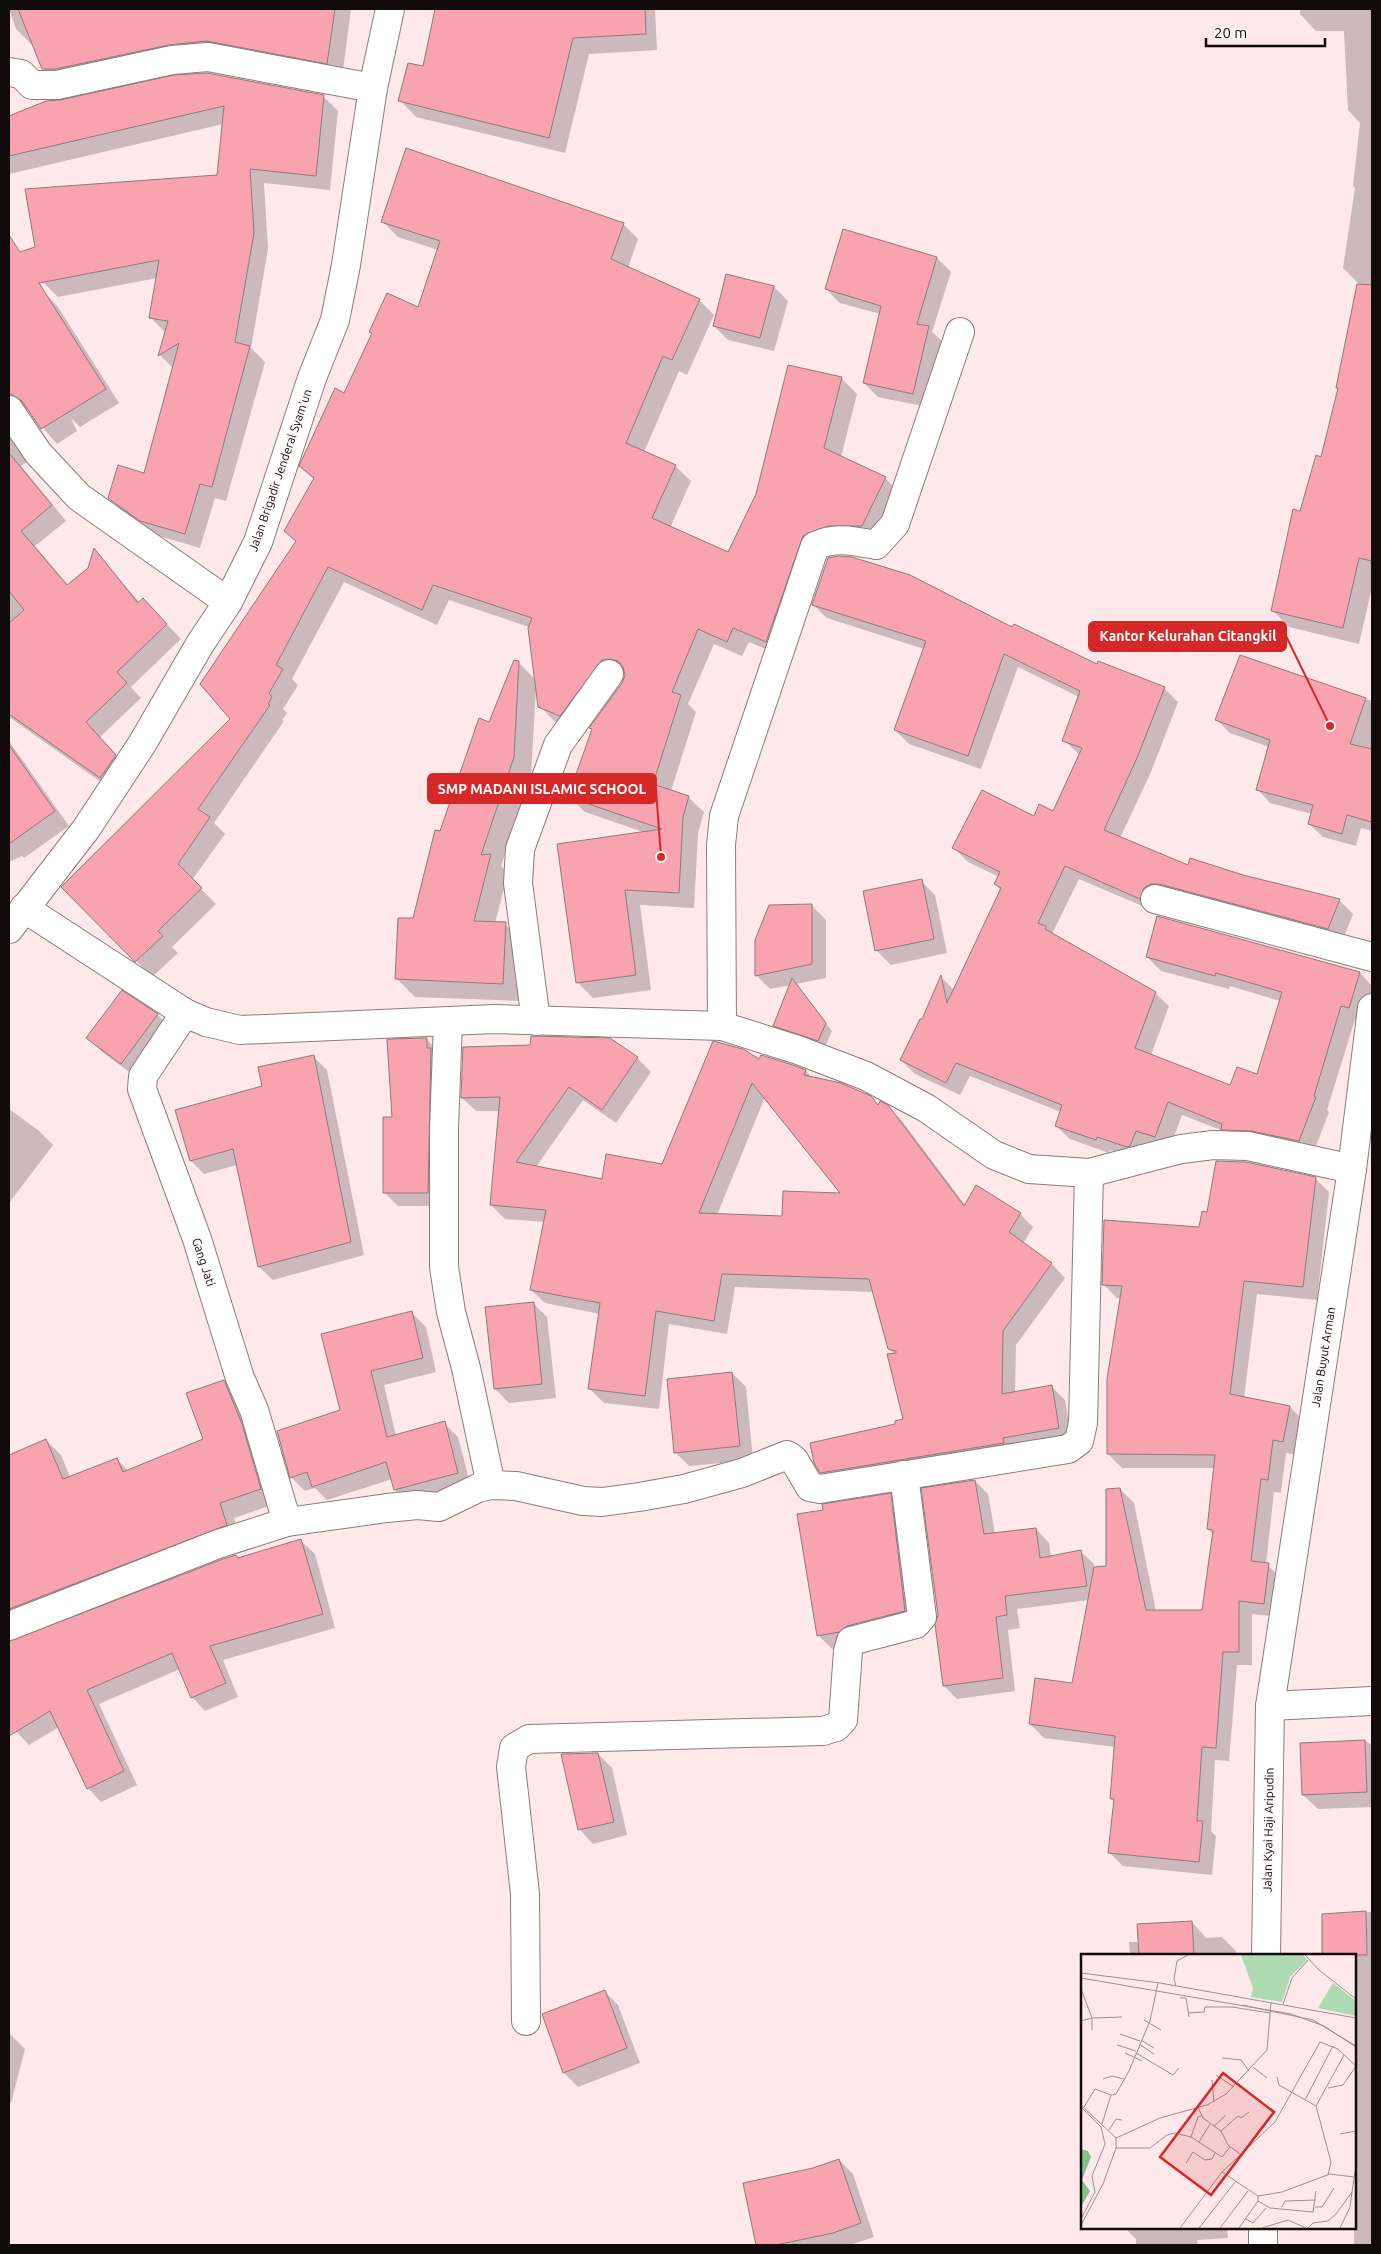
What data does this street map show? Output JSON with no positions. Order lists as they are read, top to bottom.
{
  "streets": {
    "street": [
      "Jalan Brigadir Jenderal Syam'un",
      "Gang Jati",
      "Jalan Buyut Arman",
      "Jalan Kyai Haji Aripudin"
    ]
  },
  "crossings": [
    ["Jalan Buyut Arman", "Jalan Kyai Haji Aripudin"]
  ],
  "places": ["Kantor Kelurahan Citangkil", "SMP MADANI ISLAMIC SCHOOL"],
  "scale_bar": "20 m"
}
